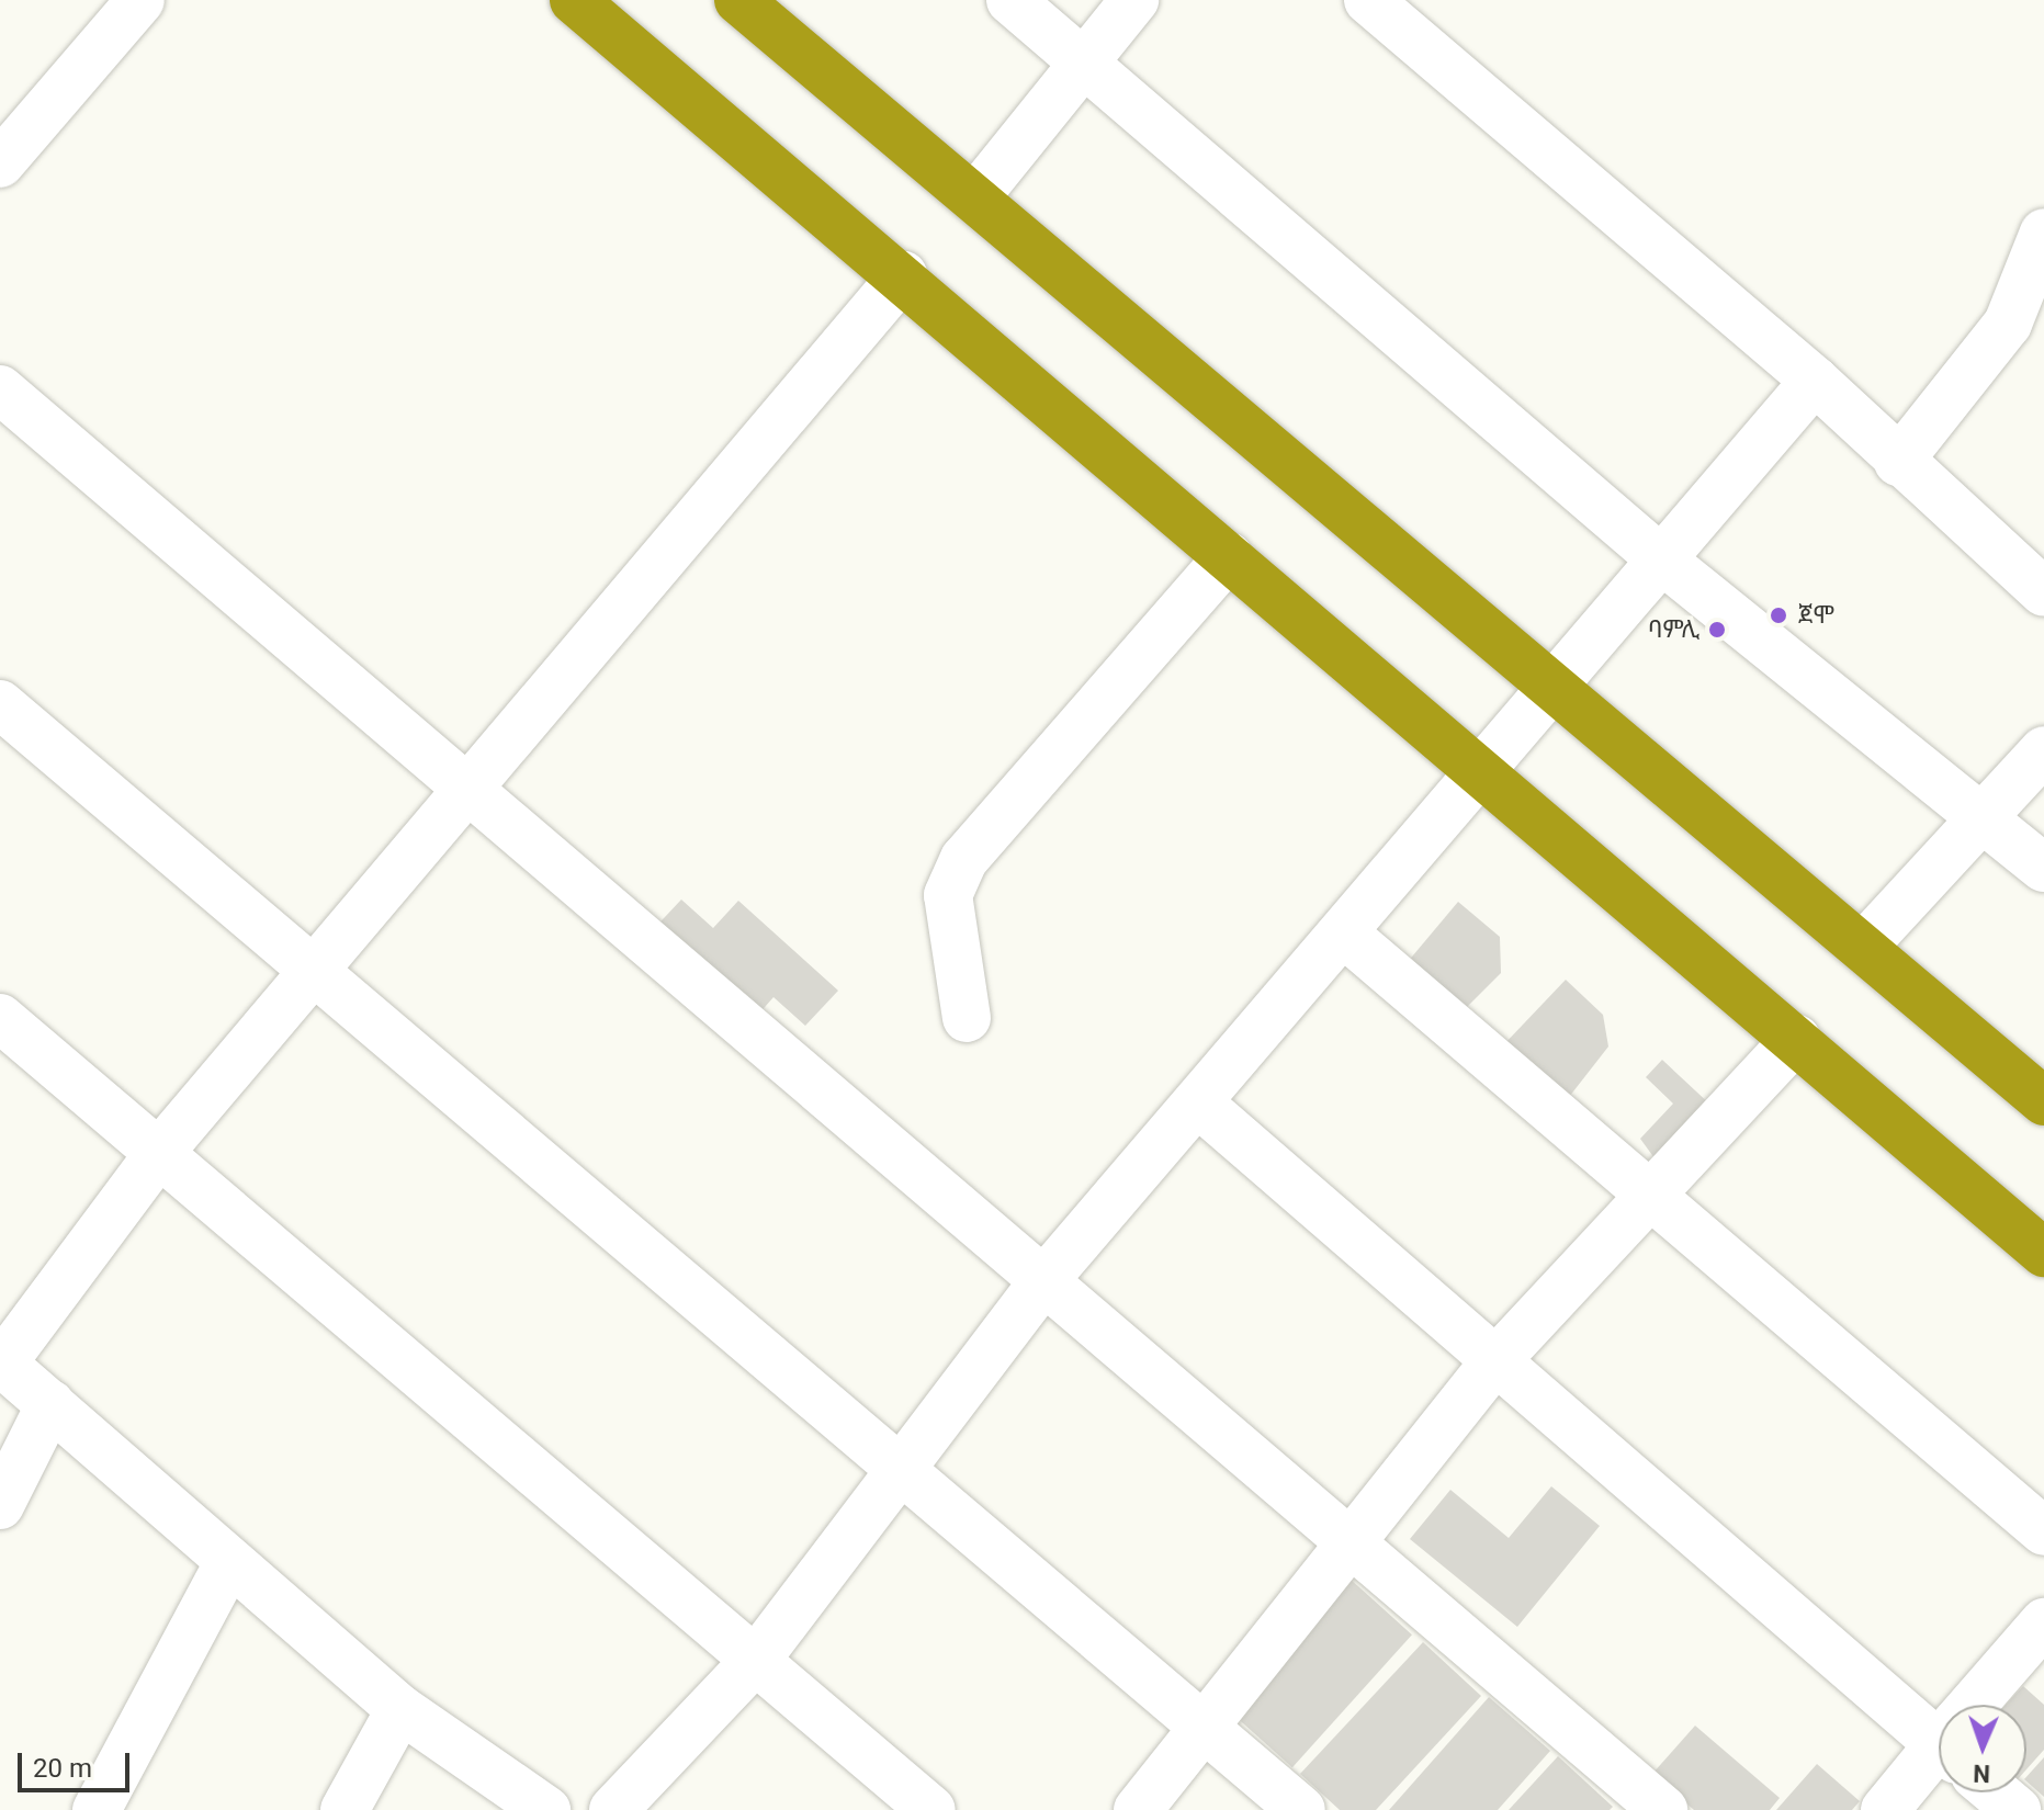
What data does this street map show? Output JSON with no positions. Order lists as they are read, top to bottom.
{
  "places": ["ጀሞ", "ባምሊ"],
  "scale_bar": "20 m",
  "north": "bottom"
}
